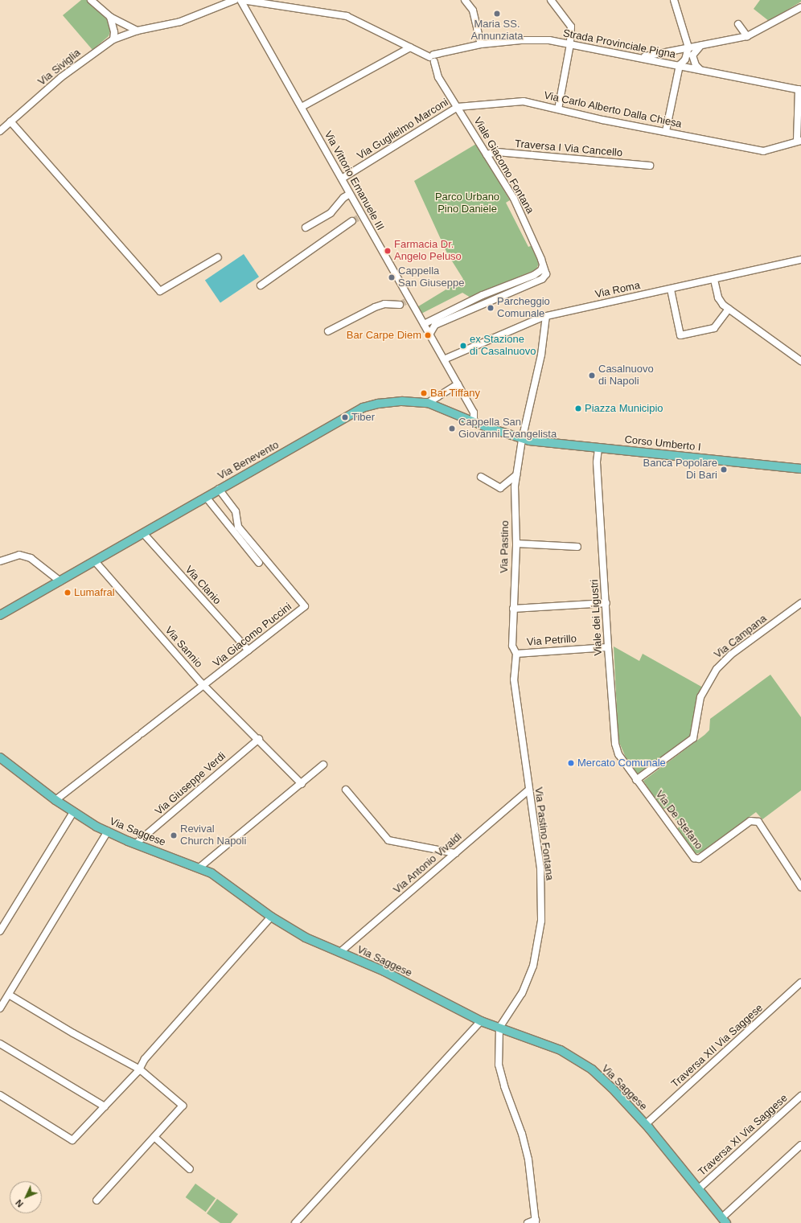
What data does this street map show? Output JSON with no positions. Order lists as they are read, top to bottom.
{
  "streets": {
    "main road": ["Corso Umberto I", "Via Benevento", "Via Saggese"],
    "street": [
      "Strada Provinciale Pigna",
      "Via Siviglia",
      "Via Carlo Alberto Dalla Chiesa",
      "Via Guglielmo Marconi",
      "Traversa I Via Cancello",
      "Viale Giacomo Fontana",
      "Via Vittorio Emanuele III",
      "Via Roma",
      "Via Pastino",
      "Via Clanio",
      "Viale dei Ligustri",
      "Via Giacomo Puccini",
      "Via Campana",
      "Via Petrillo",
      "Via Sannio",
      "Via Giuseppe Verdi",
      "Via De Stefano",
      "Via Pastino Fontana",
      "Via Antonio Vivaldi",
      "Traversa XII Via Saggese",
      "Traversa XI Via Saggese"
    ]
  },
  "crossings": [
    ["Strada Provinciale Pigna", "Viale Giacomo Fontana"],
    ["Via Carlo Alberto Dalla Chiesa", "Via Guglielmo Marconi"],
    ["Via Carlo Alberto Dalla Chiesa", "Viale Giacomo Fontana"],
    ["Via Guglielmo Marconi", "Viale Giacomo Fontana"],
    ["Via Guglielmo Marconi", "Via Vittorio Emanuele III"],
    ["Traversa I Via Cancello", "Viale Giacomo Fontana"],
    ["Via Vittorio Emanuele III", "Via Roma"],
    ["Via Vittorio Emanuele III", "Via Benevento"],
    ["Corso Umberto I", "Via Benevento"],
    ["Corso Umberto I", "Via Pastino"],
    ["Corso Umberto I", "Viale dei Ligustri"],
    ["Via Benevento", "Via Pastino"],
    ["Via Benevento", "Via Clanio"],
    ["Via Benevento", "Via Giacomo Puccini"],
    ["Via Benevento", "Via Sannio"],
    ["Via Pastino", "Via Petrillo"],
    ["Via Pastino", "Via Pastino Fontana"],
    ["Via Clanio", "Via Giacomo Puccini"],
    ["Viale dei Ligustri", "Via Campana"],
    ["Viale dei Ligustri", "Via Petrillo"],
    ["Viale dei Ligustri", "Via De Stefano"],
    ["Via Giacomo Puccini", "Via Sannio"],
    ["Via Giacomo Puccini", "Via Saggese"],
    ["Via Campana", "Via De Stefano"],
    ["Via Petrillo", "Via Pastino Fontana"],
    ["Via Sannio", "Via Giuseppe Verdi"],
    ["Via Giuseppe Verdi", "Via Saggese"],
    ["Via Saggese", "Via Pastino Fontana"],
    ["Via Saggese", "Via Antonio Vivaldi"],
    ["Via Saggese", "Traversa XII Via Saggese"],
    ["Via Saggese", "Traversa XI Via Saggese"],
    ["Via Pastino Fontana", "Via Antonio Vivaldi"]
  ],
  "parks": ["Parco Urbano Pino Daniele"],
  "places": [
    "Maria SS. Annunziata",
    "Farmacia Dr. Angelo Peluso",
    "Cappella San Giuseppe",
    "Parcheggio Comunale",
    "Bar Carpe Diem",
    "ex Stazione di Casalnuovo",
    "Casalnuovo di Napoli",
    "Bar Tiffany",
    "Piazza Municipio",
    "Tiber",
    "Cappella San Giovanni Evangelista",
    "Banca Popolare Di Bari",
    "Lumafral",
    "Mercato Comunale",
    "Revival Church Napoli"
  ],
  "north": "bottom left"
}
